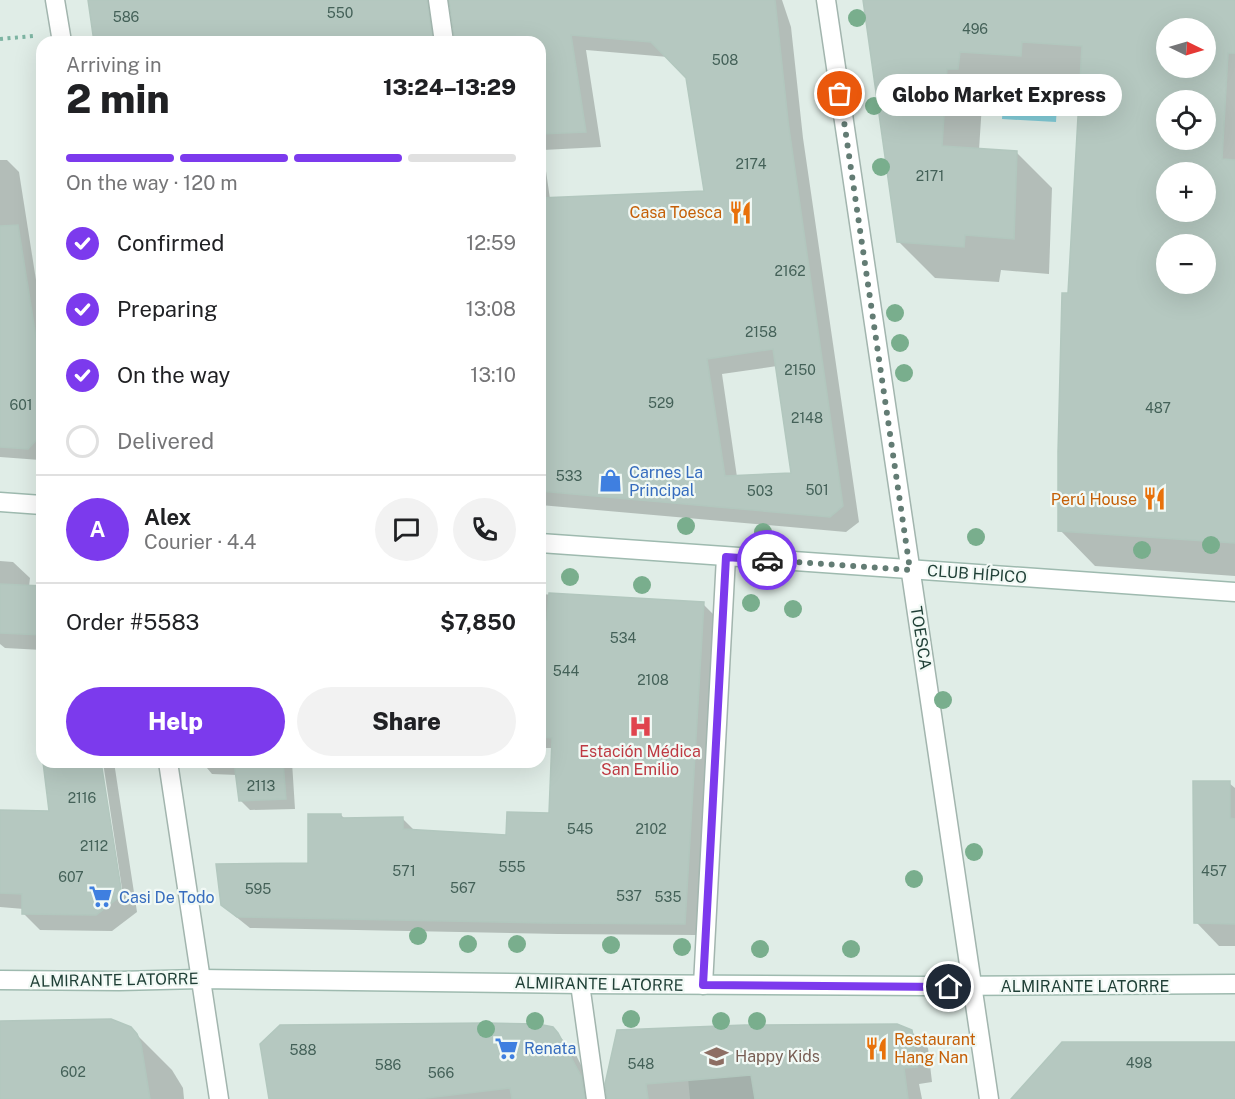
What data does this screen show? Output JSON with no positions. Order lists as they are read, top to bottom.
{
  "streets": {
    "street": ["CLUB HÍPICO", "TOESCA", "ALMIRANTE LATORRE"]
  },
  "crossings": [
    ["CLUB HÍPICO", "TOESCA"],
    ["TOESCA", "ALMIRANTE LATORRE"]
  ],
  "places": {
    "other": ["Globo Market Express"],
    "restaurant": ["Casa Toesca", "Perú House", "Restaurant Hang Nan"],
    "shop": ["Carnes La Principal"],
    "hospital": ["Estación Médica San Emilio"],
    "supermarket": ["Casi De Todo", "Renata"],
    "school or university": ["Happy Kids"]
  },
  "house_numbers": [
    "550",
    "586",
    "496",
    "508",
    "2174",
    "2171",
    "2162",
    "2158",
    "2150",
    "529",
    "601",
    "487",
    "2148",
    "533",
    "501",
    "503",
    "534",
    "544",
    "2108",
    "2113",
    "2116",
    "545",
    "2102",
    "2112",
    "555",
    "571",
    "457",
    "607",
    "567",
    "595",
    "537",
    "535",
    "588",
    "498",
    "548",
    "586",
    "602",
    "566"
  ],
  "north": "right",
  "page": {
    "map_buttons": ["+", "−"],
    "heading": ["2 min", "Arriving in", "13:24–13:29"],
    "panel": [
      "Alex",
      "Courier · 4.4",
      "Order #5583",
      "$7,850"
    ],
    "bubble": "Globo Market Express",
    "bar": "On the way · 120 m",
    "list": [
      ["Confirmed", "12:59"],
      ["Preparing", "13:08"],
      ["On the way", "13:10"],
      "Delivered"
    ],
    "round": "A",
    "buttons": ["Help", "Share"]
  }
}
